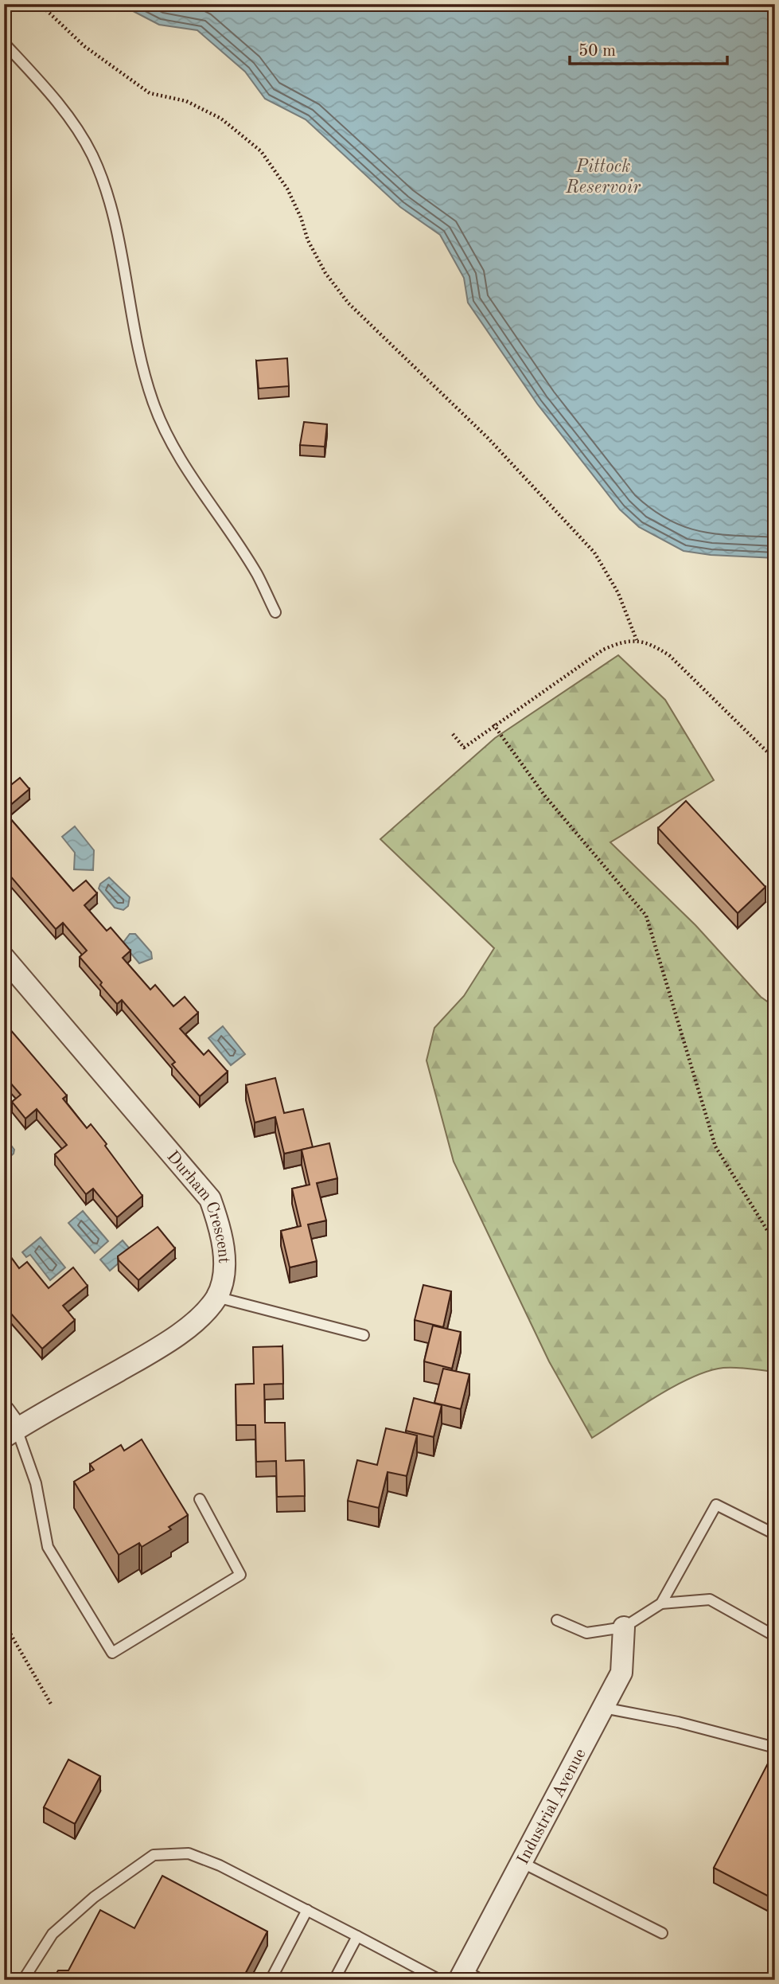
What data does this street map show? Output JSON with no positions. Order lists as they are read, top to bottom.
{
  "streets": {
    "street": ["Durham Crescent", "Industrial Avenue"]
  },
  "water": ["Pittock Reservoir"],
  "scale_bar": "50 m"
}
